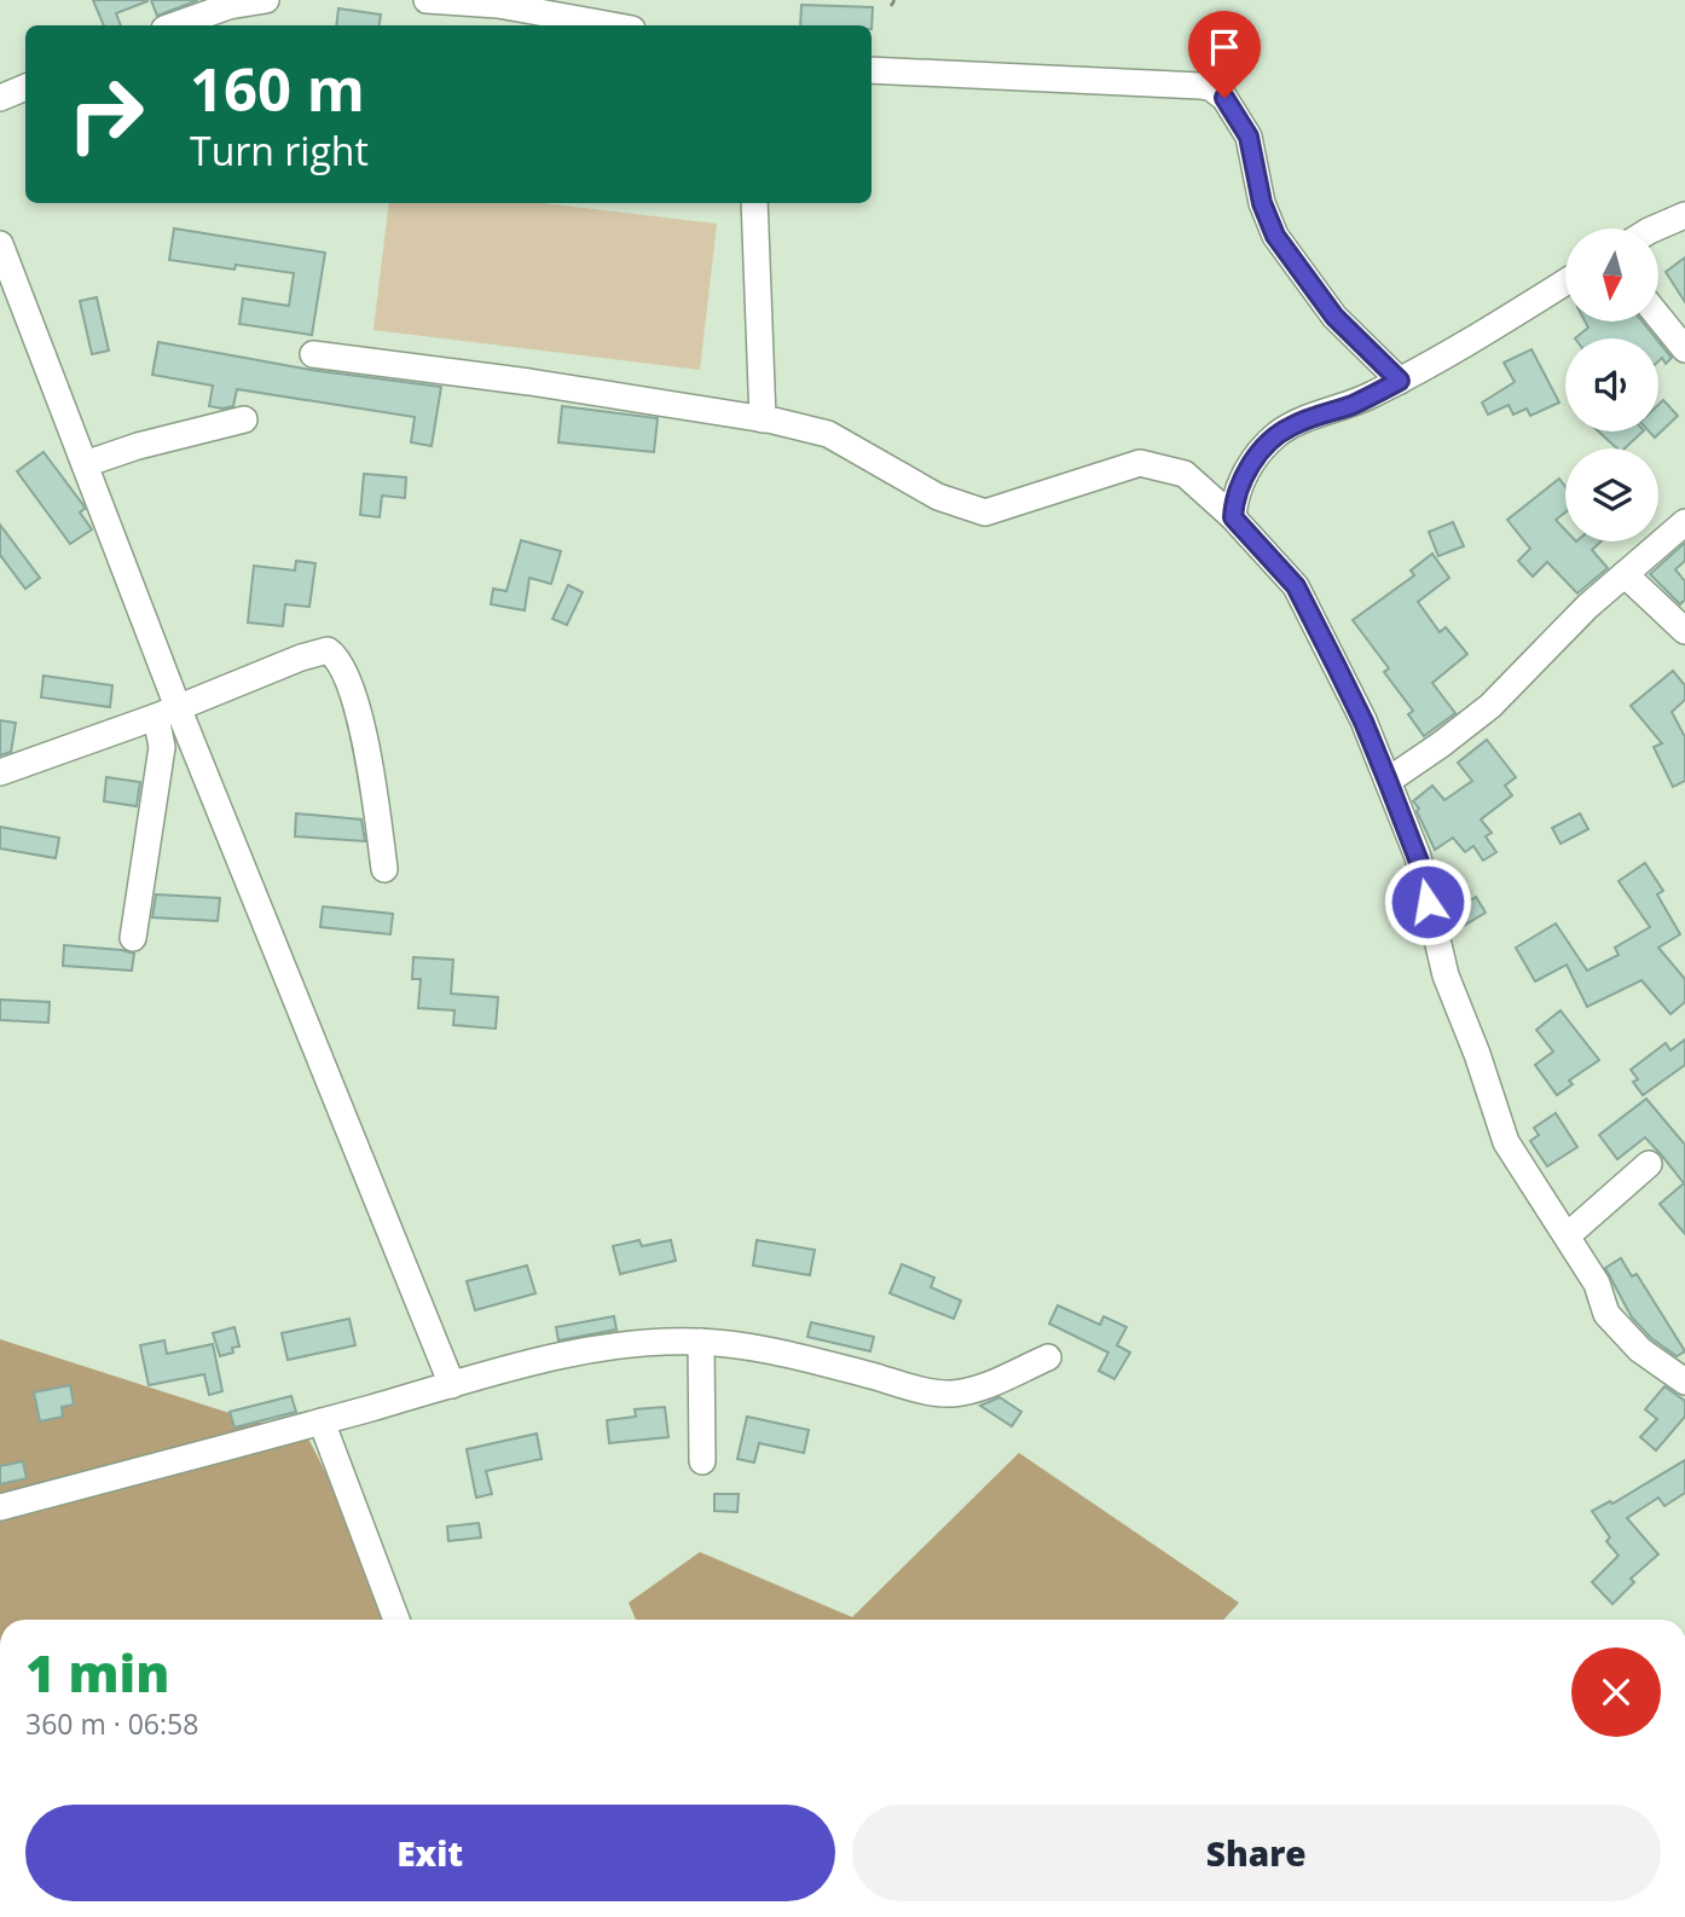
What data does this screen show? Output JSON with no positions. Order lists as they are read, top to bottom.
{
  "north": "bottom",
  "page": {
    "turn": ["160 m", "Turn right"],
    "heading": ["1 min", "360 m · 06:58"],
    "buttons": ["Exit", "Share"]
  }
}
